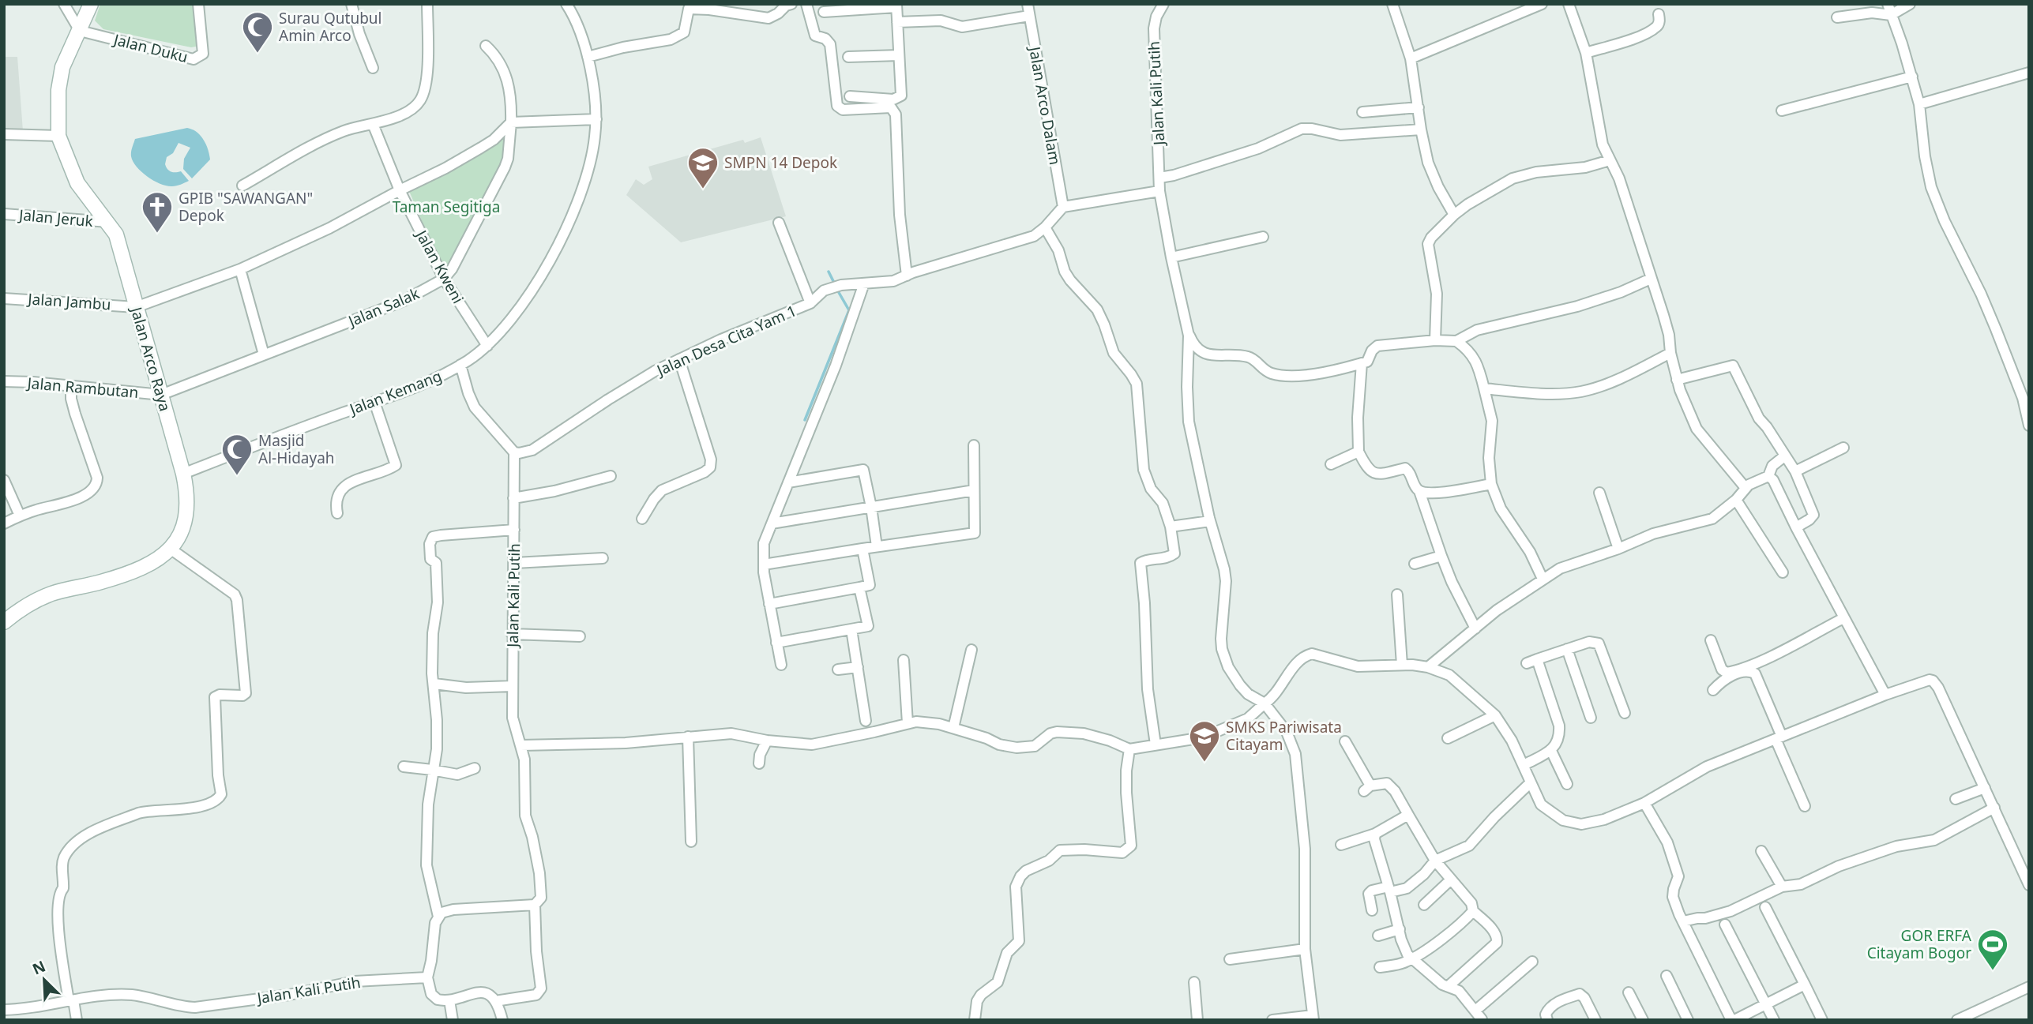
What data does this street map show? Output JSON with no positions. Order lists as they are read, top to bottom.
{
  "streets": {
    "main road": ["Jalan Arco Raya"],
    "street": [
      "Jalan Duku",
      "Jalan Kali Putih",
      "Jalan Arco Dalam",
      "Jalan Jeruk",
      "Jalan Kweni",
      "Jalan Jambu",
      "Jalan Salak",
      "Jalan Desa Cita Yam 1",
      "Jalan Rambutan",
      "Jalan Kemang"
    ]
  },
  "crossings": [
    ["Jalan Duku", "Jalan Arco Raya"],
    ["Jalan Kali Putih", "Jalan Desa Cita Yam 1"],
    ["Jalan Jeruk", "Jalan Arco Raya"],
    ["Jalan Kweni", "Jalan Salak"],
    ["Jalan Kweni", "Jalan Kemang"],
    ["Jalan Jambu", "Jalan Arco Raya"],
    ["Jalan Salak", "Jalan Arco Raya"],
    ["Jalan Salak", "Jalan Rambutan"],
    ["Jalan Arco Raya", "Jalan Rambutan"],
    ["Jalan Arco Raya", "Jalan Kemang"]
  ],
  "parks": ["Taman Segitiga"],
  "places": {
    "mosque": ["Surau Qutubul Amin Arco", "Masjid Al-Hidayah"],
    "school or university": ["SMPN 14 Depok", "SMKS Pariwisata Citayam"],
    "church": ["GPIB \"SAWANGAN\" Depok"],
    "sports": ["GOR ERFA Citayam Bogor"]
  },
  "north": "top left"
}
